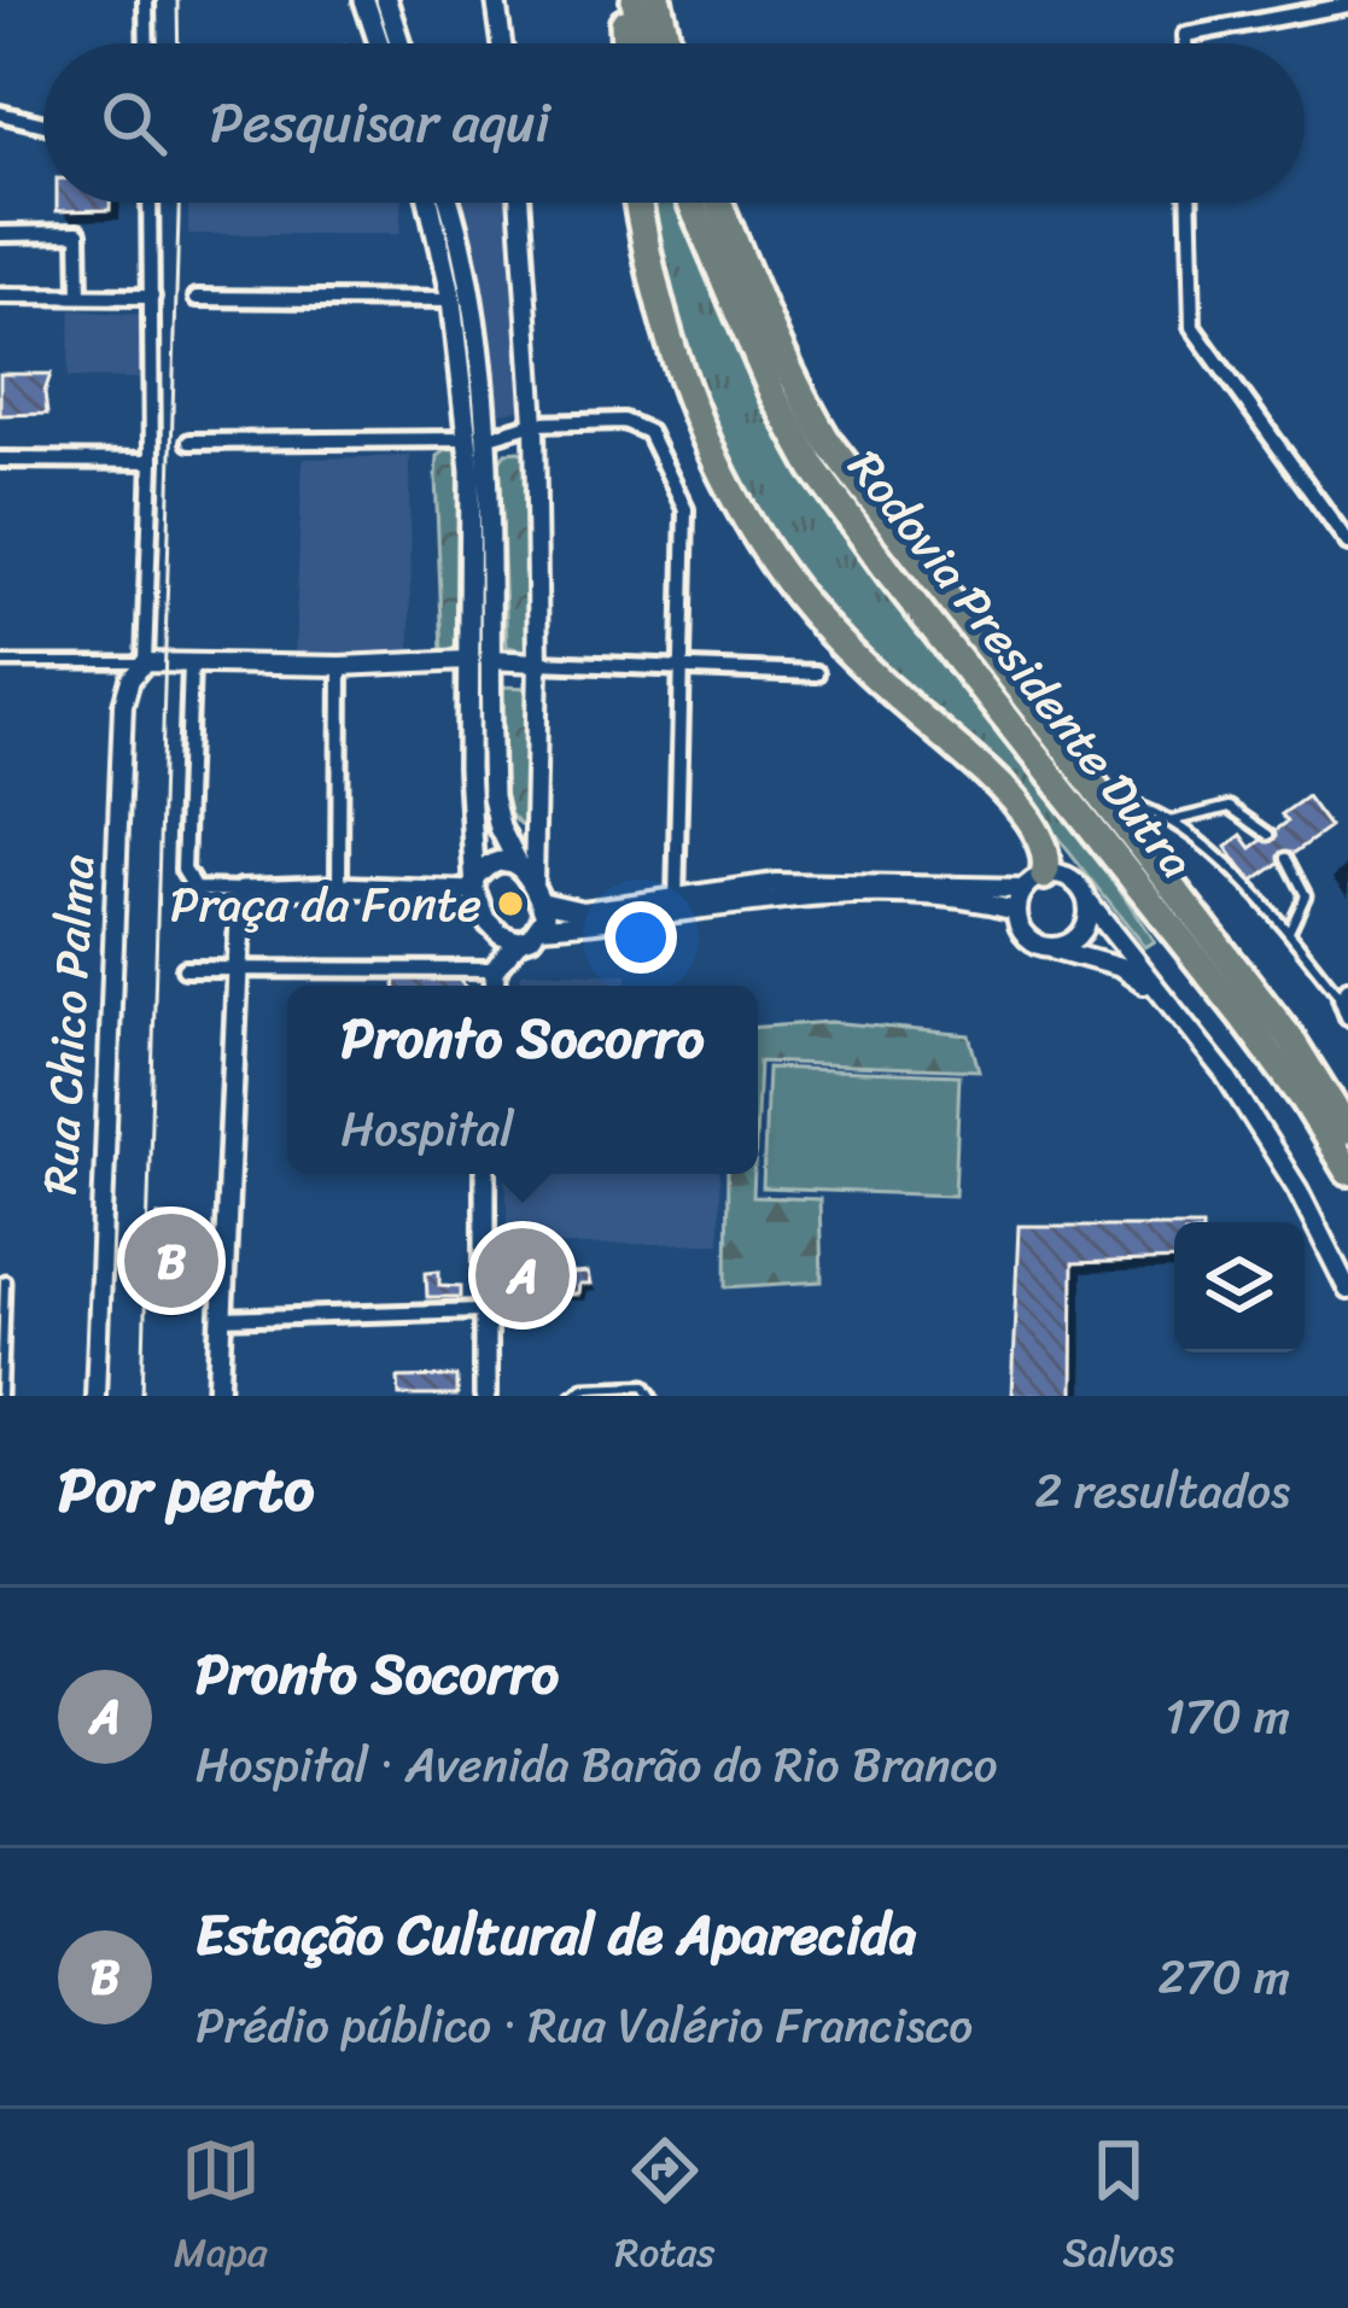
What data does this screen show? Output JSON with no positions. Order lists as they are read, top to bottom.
{
  "streets": {
    "highway": ["Rodovia Presidente Dutra"],
    "street": ["Rua Chico Palma"]
  },
  "places": ["Praça da Fonte"],
  "page": {
    "search": "Pesquisar aqui",
    "popup": ["Pronto Socorro", "Hospital"],
    "pins": ["B", "A"],
    "heading": ["Por perto", "2 resultados"],
    "list": [
      {
        "mark": "A",
        "name": "Pronto Socorro",
        "note": "Hospital · Avenida Barão do Rio Branco",
        "value": "170 m"
      },
      {
        "mark": "B",
        "name": "Estação Cultural de Aparecida",
        "note": "Prédio público · Rua Valério Francisco",
        "value": "270 m"
      }
    ],
    "nav": ["Mapa", "Rotas", "Salvos"]
  }
}
